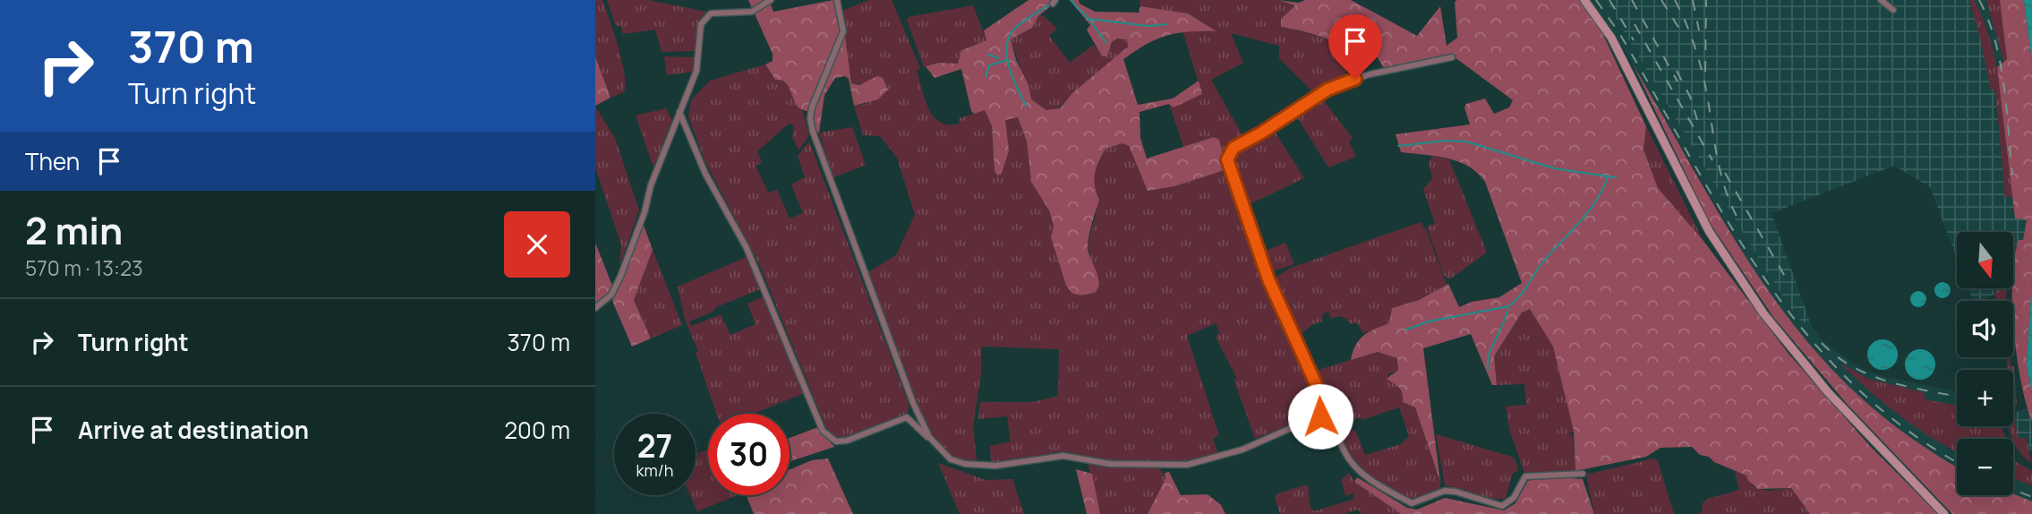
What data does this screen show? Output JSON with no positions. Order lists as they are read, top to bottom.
{
  "north": "bottom",
  "page": {
    "turn": ["370 m", "Turn right"],
    "then": "Then",
    "heading": ["2 min", "570 m · 13:23"],
    "map_buttons": ["+", "−"],
    "list": [
      {
        "name": "Turn right",
        "value": "370 m"
      },
      {
        "name": "Arrive at destination",
        "value": "200 m"
      }
    ],
    "speed": "27 km/h",
    "limit": "30"
  }
}
